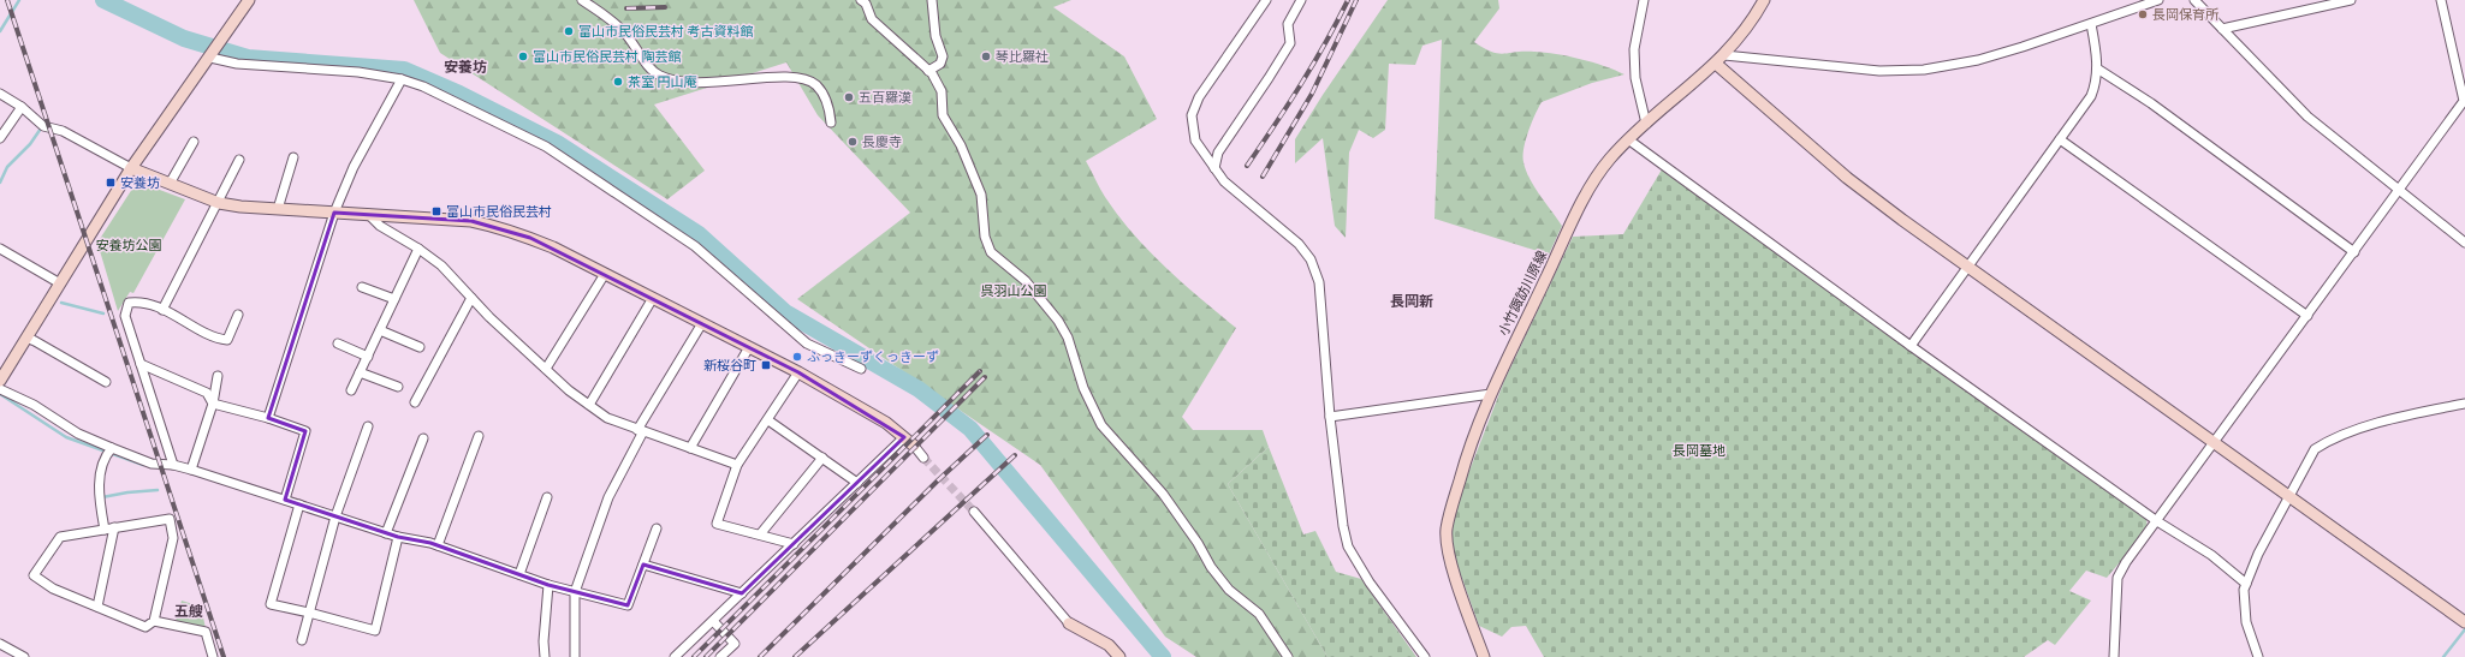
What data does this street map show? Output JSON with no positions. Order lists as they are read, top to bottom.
{
  "streets": {
    "street": ["小竹諏訪川原線"]
  },
  "districts": ["安養坊", "長岡新", "五艘"],
  "parks": ["安養坊公園", "呉羽山公園", "長岡墓地"],
  "places": {
    "other": [
      "長岡保育所",
      "富山市民俗民芸村 考古資料館",
      "富山市民俗民芸村 陶芸館",
      "琴比羅社",
      "茶室 円山庵",
      "五百羅漢",
      "長慶寺",
      "ふっきーずくっきーず"
    ],
    "transit": ["安養坊", "富山市民俗民芸村", "新桜谷町"]
  }
}
